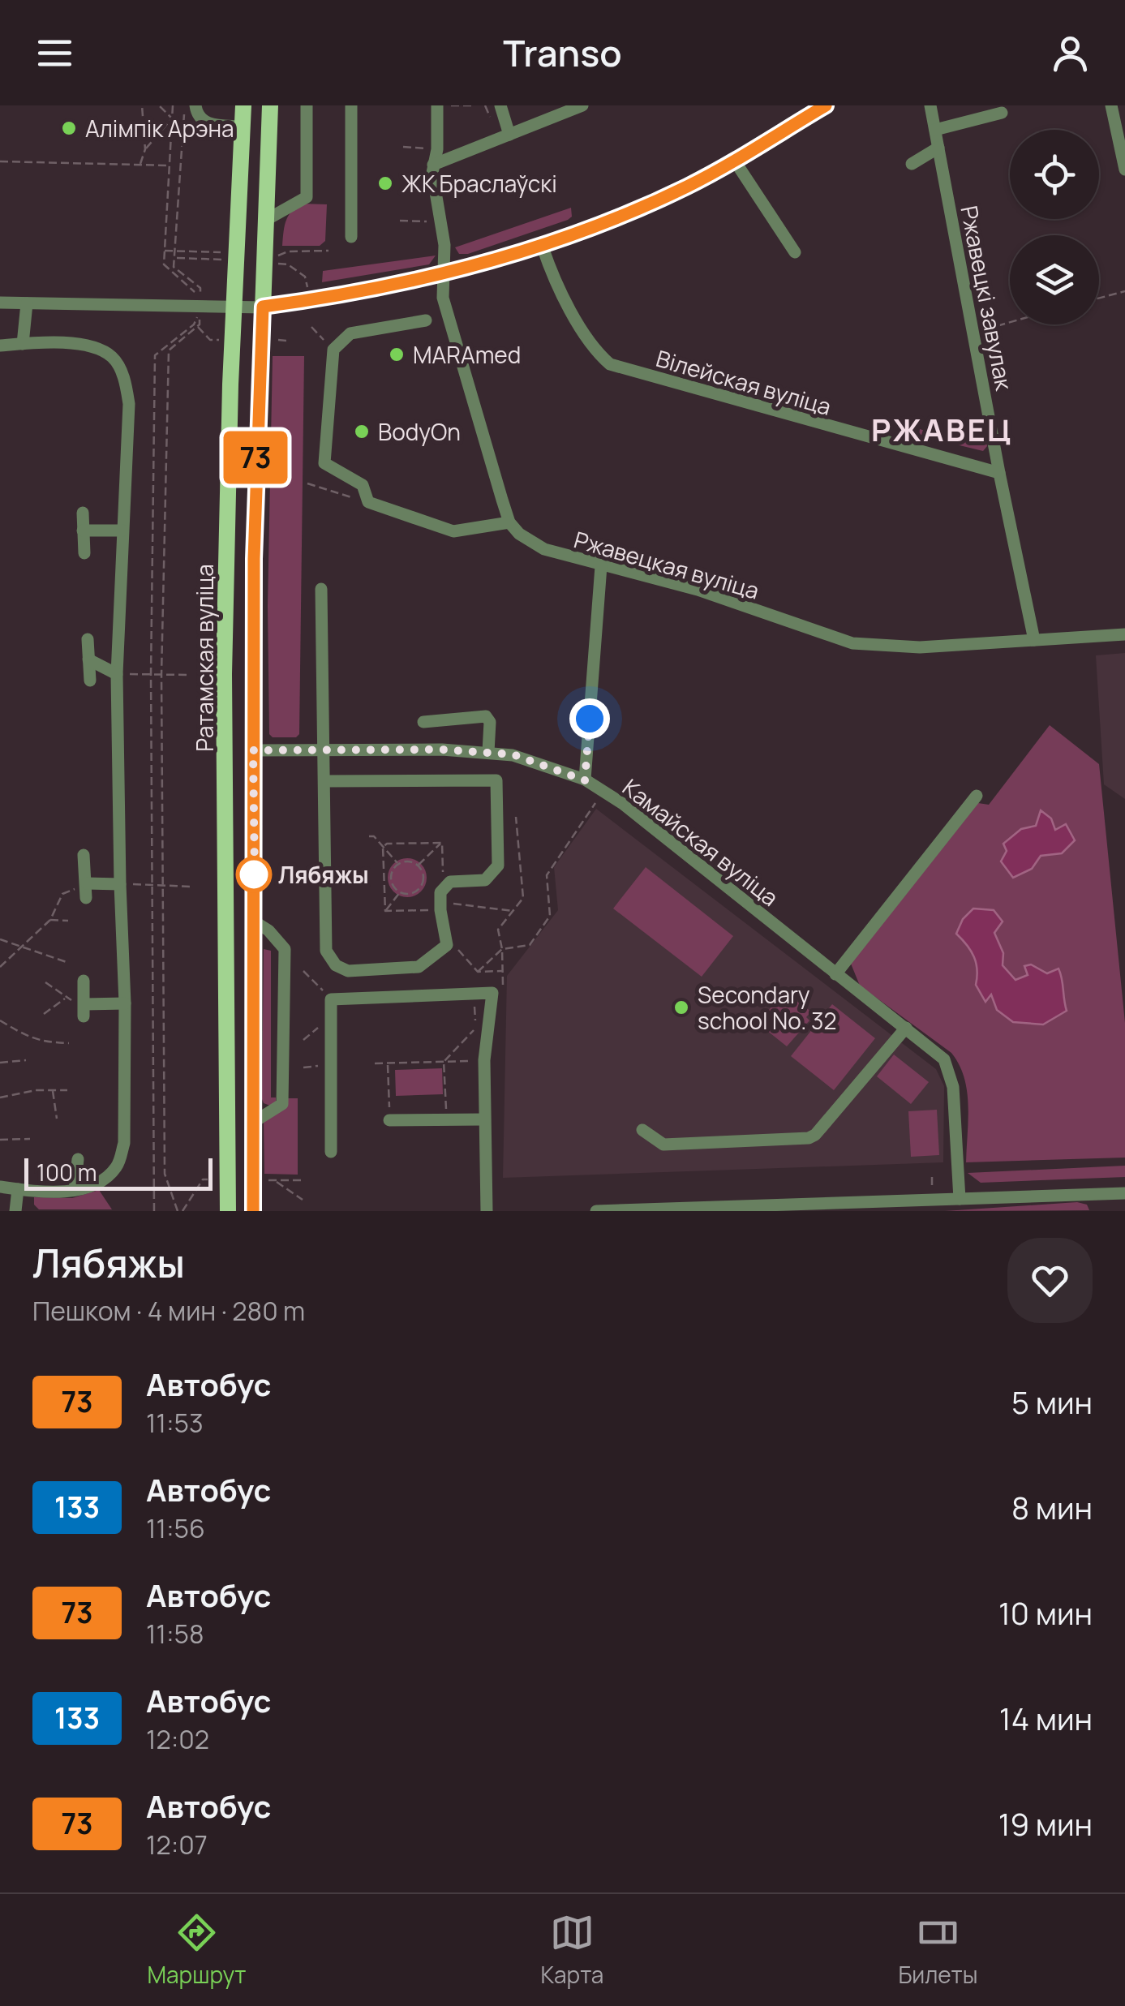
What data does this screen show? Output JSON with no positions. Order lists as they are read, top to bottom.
{
  "streets": {
    "main road": ["Ратамская вуліца"],
    "street": [
      "Ржавецкі завулак",
      "Вілейская вуліца",
      "Ржавецкая вуліца",
      "Камайская вуліца"
    ]
  },
  "crossings": [
    ["Ржавецкі завулак", "Вілейская вуліца"],
    ["Ржавецкі завулак", "Ржавецкая вуліца"]
  ],
  "districts": ["РЖАВЕЦ"],
  "places": [
    "Алімпік Арэна",
    "ЖК Браслаўскі",
    "MARAmed",
    "BodyOn",
    "Лябяжы",
    "Secondary school No. 32"
  ],
  "lines": ["bus line 73"],
  "scale_bar": "100 m",
  "page": {
    "header": "Transo",
    "on_map": "73",
    "scale": "100 m",
    "heading": ["Лябяжы", "Пешком · 4 мин · 280 m"],
    "list": [
      {
        "mark": "73",
        "name": "Автобус",
        "note": "11:53",
        "value": "5 мин"
      },
      {
        "mark": "133",
        "name": "Автобус",
        "note": "11:56",
        "value": "8 мин"
      },
      {
        "mark": "73",
        "name": "Автобус",
        "note": "11:58",
        "value": "10 мин"
      },
      {
        "mark": "133",
        "name": "Автобус",
        "note": "12:02",
        "value": "14 мин"
      },
      {
        "mark": "73",
        "name": "Автобус",
        "note": "12:07",
        "value": "19 мин"
      }
    ],
    "tabs": ["Маршрут", "Карта", "Билеты"]
  }
}
